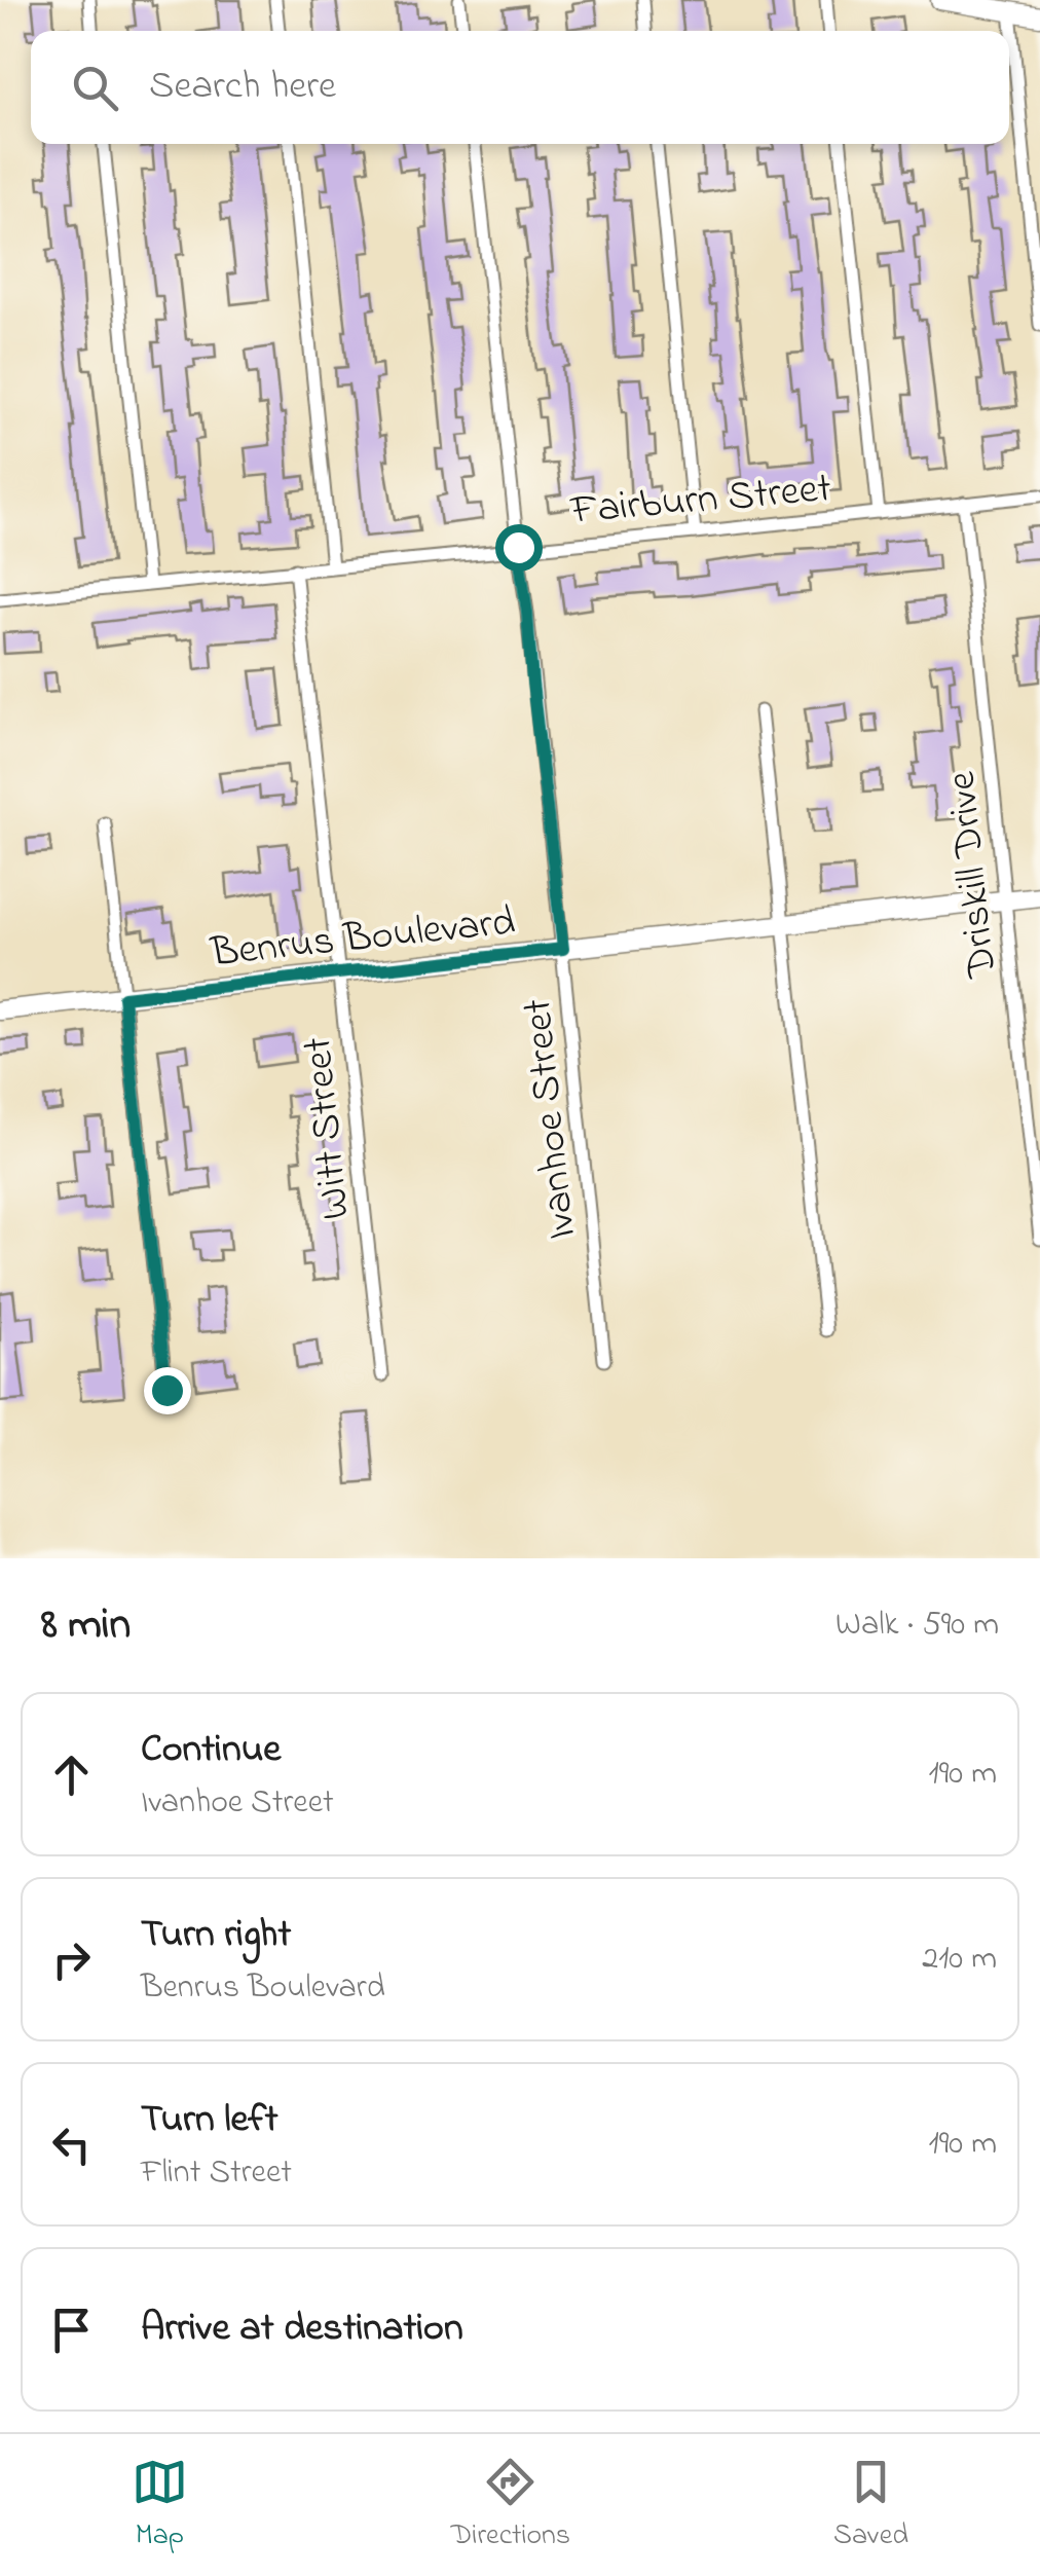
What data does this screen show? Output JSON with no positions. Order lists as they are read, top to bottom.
{
  "streets": {
    "street": [
      "Fairburn Street",
      "Driskill Drive",
      "Benrus Boulevard",
      "Ivanhoe Street",
      "Witt Street"
    ]
  },
  "crossings": [
    ["Fairburn Street", "Driskill Drive"],
    ["Fairburn Street", "Ivanhoe Street"],
    ["Fairburn Street", "Witt Street"],
    ["Driskill Drive", "Benrus Boulevard"],
    ["Benrus Boulevard", "Ivanhoe Street"],
    ["Benrus Boulevard", "Witt Street"]
  ],
  "page": {
    "search": "Search here",
    "heading": ["8 min", "Walk · 590 m"],
    "list": [
      ["Continue", "Ivanhoe Street", "190 m"],
      ["Turn right", "Benrus Boulevard", "210 m"],
      ["Turn left", "Flint Street", "190 m"],
      "Arrive at destination"
    ],
    "nav": ["Map", "Directions", "Saved"]
  }
}
